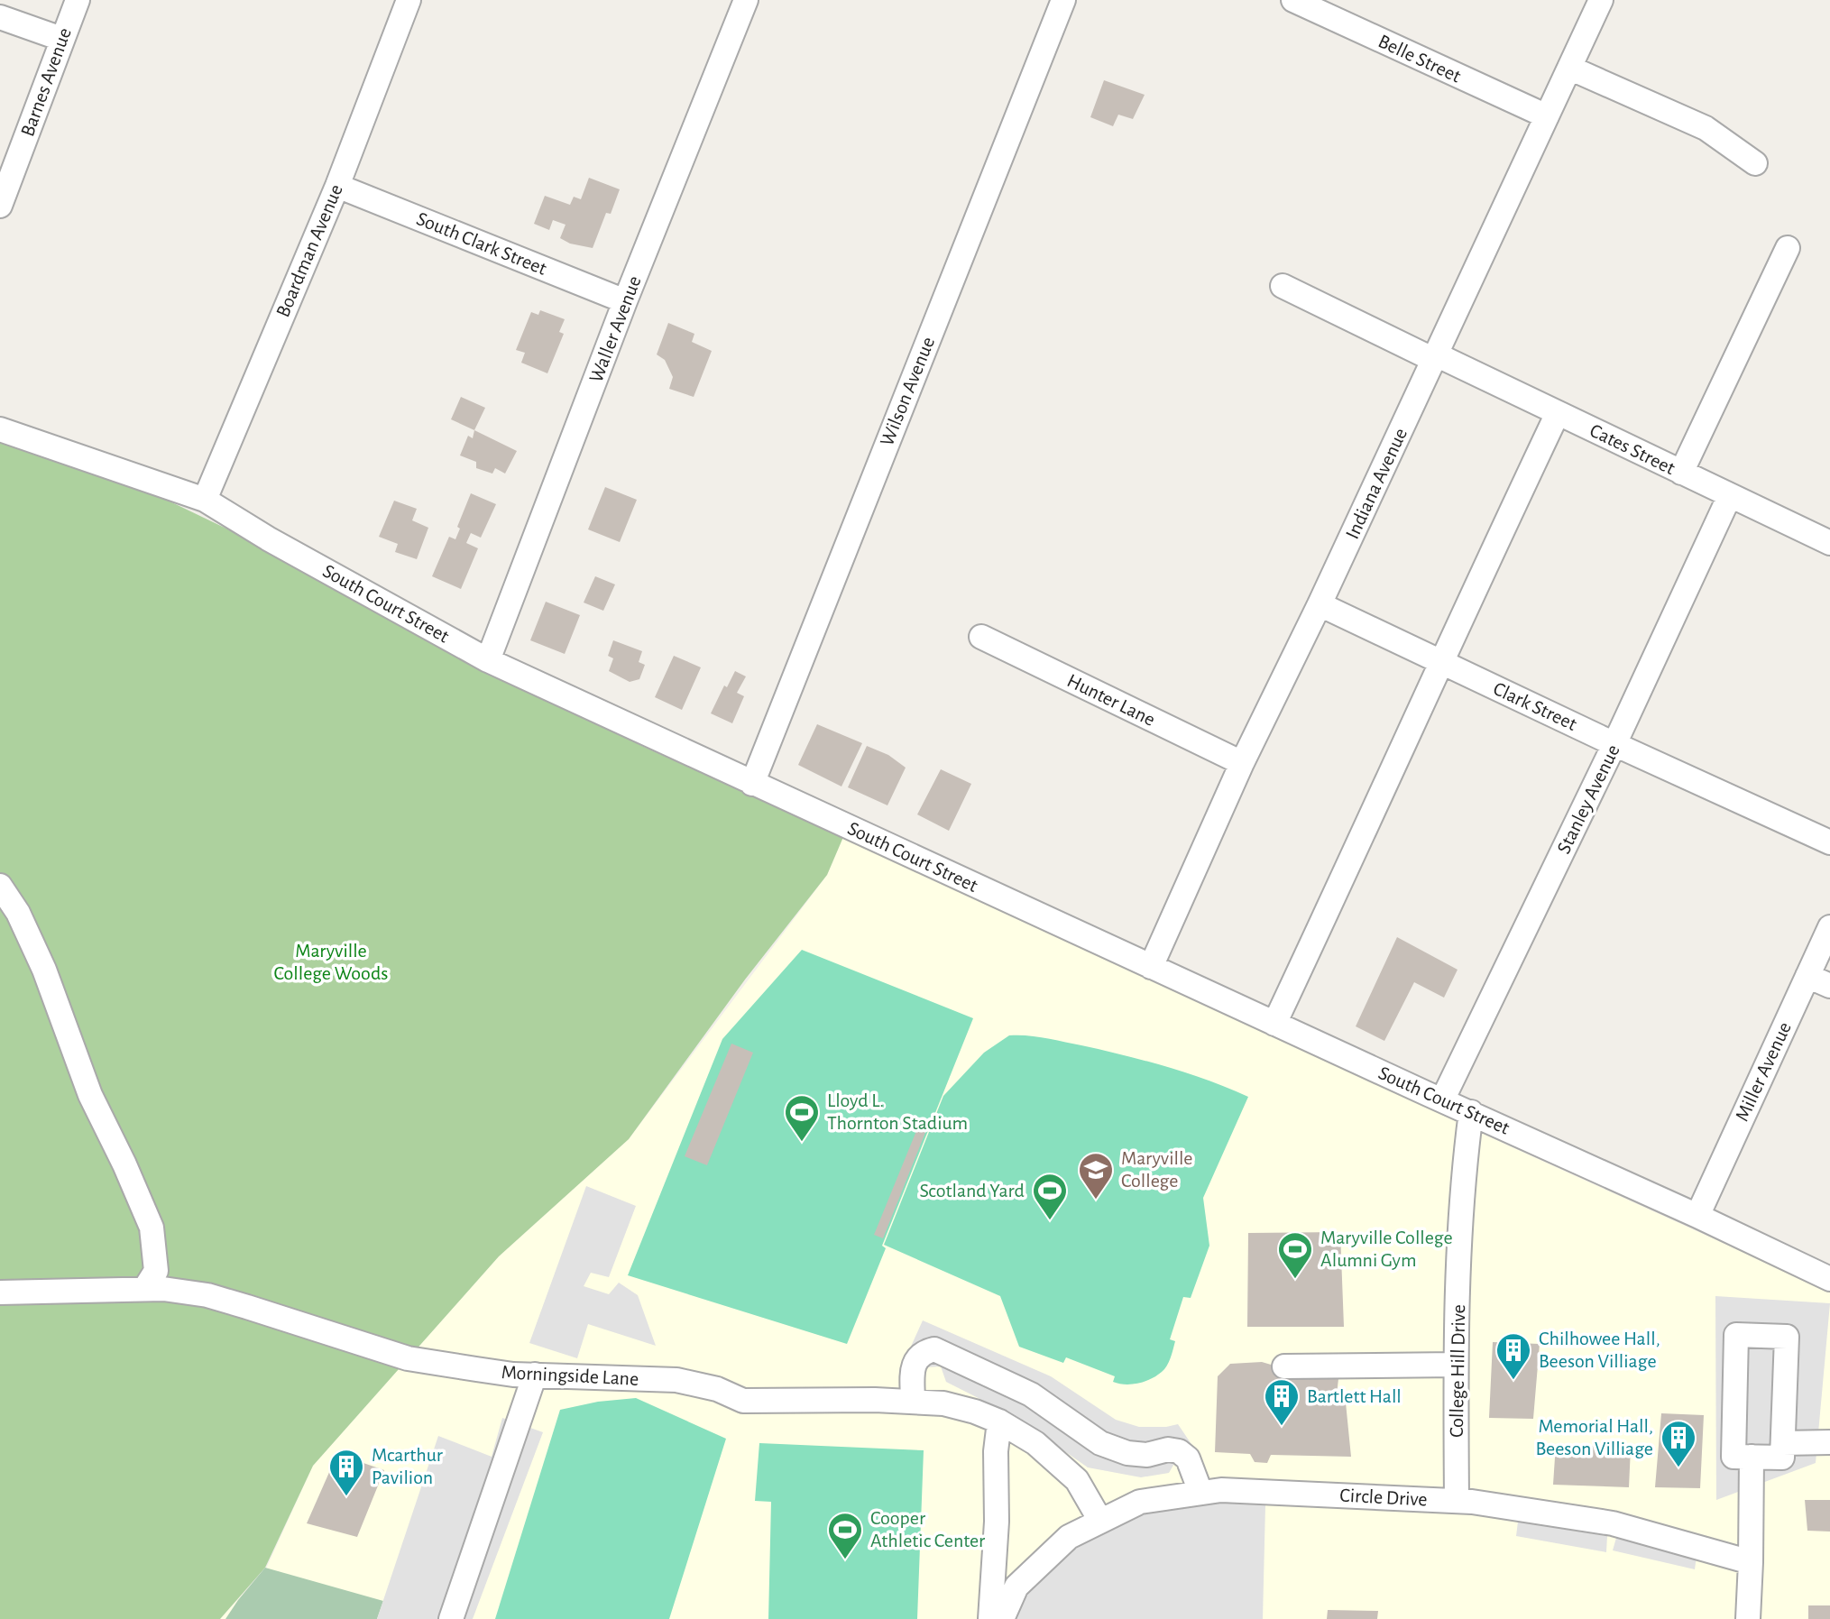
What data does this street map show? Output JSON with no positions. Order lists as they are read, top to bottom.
{
  "streets": {
    "street": [
      "Belle Street",
      "Barnes Avenue",
      "South Clark Street",
      "Boardman Avenue",
      "Waller Avenue",
      "Wilson Avenue",
      "Cates Street",
      "Indiana Avenue",
      "South Court Street",
      "Hunter Lane",
      "Clark Street",
      "Stanley Avenue",
      "Miller Avenue",
      "College Hill Drive",
      "Morningside Lane",
      "Circle Drive"
    ]
  },
  "crossings": [
    ["Belle Street", "Indiana Avenue"],
    ["South Clark Street", "Boardman Avenue"],
    ["South Clark Street", "Waller Avenue"],
    ["Boardman Avenue", "South Court Street"],
    ["Waller Avenue", "South Court Street"],
    ["Wilson Avenue", "South Court Street"],
    ["Cates Street", "Indiana Avenue"],
    ["Cates Street", "Stanley Avenue"],
    ["Indiana Avenue", "South Court Street"],
    ["Indiana Avenue", "Hunter Lane"],
    ["Indiana Avenue", "Clark Street"],
    ["South Court Street", "Stanley Avenue"],
    ["South Court Street", "Miller Avenue"],
    ["South Court Street", "College Hill Drive"],
    ["Clark Street", "Stanley Avenue"],
    ["College Hill Drive", "Circle Drive"],
    ["Morningside Lane", "Circle Drive"]
  ],
  "parks": ["Maryville College Woods"],
  "places": {
    "sports": [
      "Lloyd L. Thornton Stadium",
      "Scotland Yard",
      "Maryville College Alumni Gym",
      "Cooper Athletic Center"
    ],
    "school or university": ["Maryville College"],
    "building": [
      "Chilhowee Hall, Beeson Villiage",
      "Bartlett Hall",
      "Memorial Hall, Beeson Villiage",
      "Mcarthur Pavilion"
    ]
  }
}
